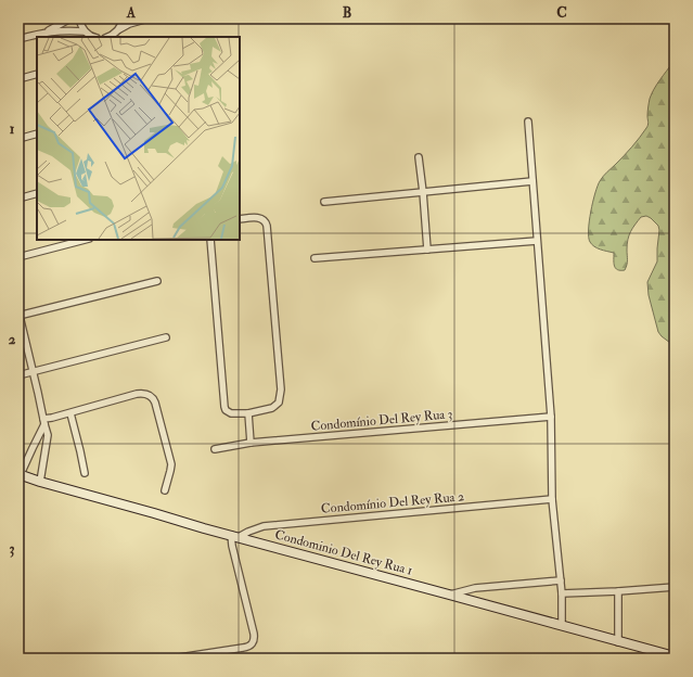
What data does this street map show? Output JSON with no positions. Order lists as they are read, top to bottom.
{
  "streets": {
    "street": ["Condomínio Del Rey Rua 3", "Condomínio Del Rey Rua 2", "Condominio Del Rey Rua 1"]
  },
  "crossings": [
    ["Condomínio Del Rey Rua 2", "Condominio Del Rey Rua 1"]
  ],
  "grid": {
    "columns": ["A", "B", "C"],
    "rows": ["1", "2", "3"]
  }
}
